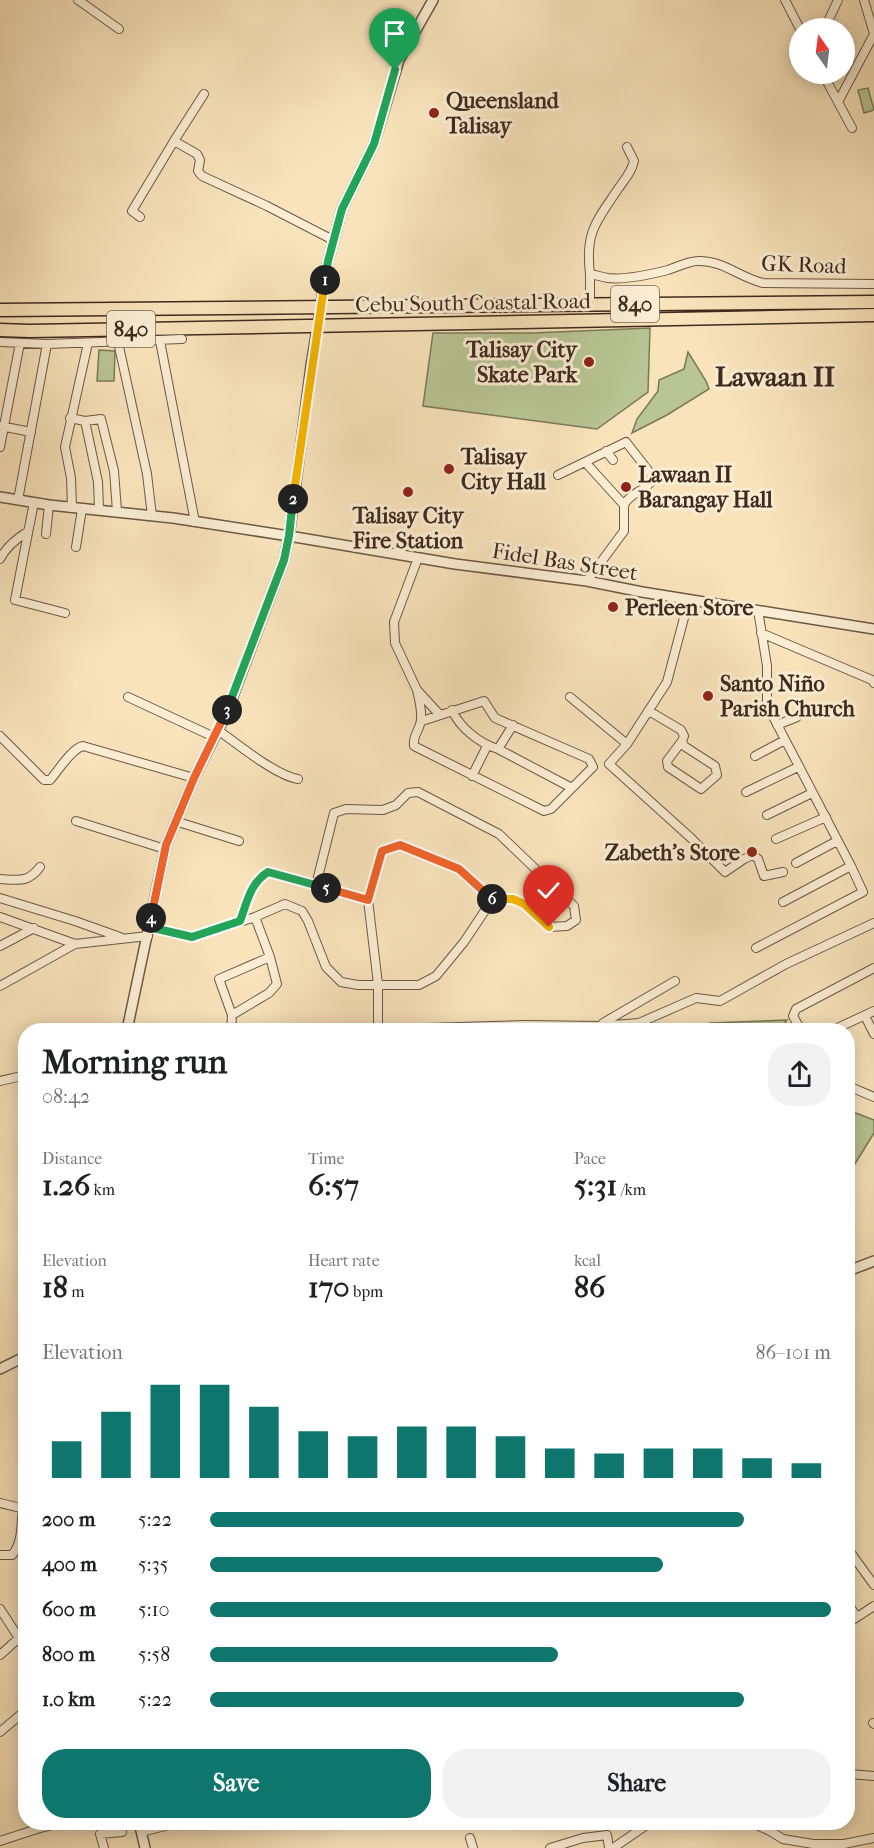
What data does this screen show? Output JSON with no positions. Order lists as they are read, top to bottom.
{
  "streets": {
    "highway": ["Cebu South Coastal Road", "840"],
    "street": ["GK Road", "Fidel Bas Street"]
  },
  "districts": ["Lawaan II"],
  "places": [
    "Queensland Talisay",
    "Talisay City Skate Park",
    "Talisay City Hall",
    "Lawaan II Barangay Hall",
    "Talisay City Fire Station",
    "Perleen Store",
    "Santo Niño Parish Church",
    "Zabeth's Store"
  ],
  "north": "top",
  "page": {
    "pins": [
      "1",
      "2",
      "3",
      "5",
      "6",
      "4"
    ],
    "heading": ["Morning run", "08:42"],
    "stats": [
      ["Distance", "1.26 km"],
      ["Time", "6:57"],
      ["Pace", "5:31 /km"],
      ["Elevation", "18 m"],
      ["Heart rate", "170 bpm"],
      ["kcal", "86"]
    ],
    "chart": ["Elevation", "86–101 m"],
    "list": [
      {
        "name": "200 m",
        "note": "5:22"
      },
      {
        "name": "400 m",
        "note": "5:35"
      },
      {
        "name": "600 m",
        "note": "5:10"
      },
      {
        "name": "800 m",
        "note": "5:58"
      },
      {
        "name": "1.0 km",
        "note": "5:22"
      }
    ],
    "buttons": ["Save", "Share"]
  }
}
